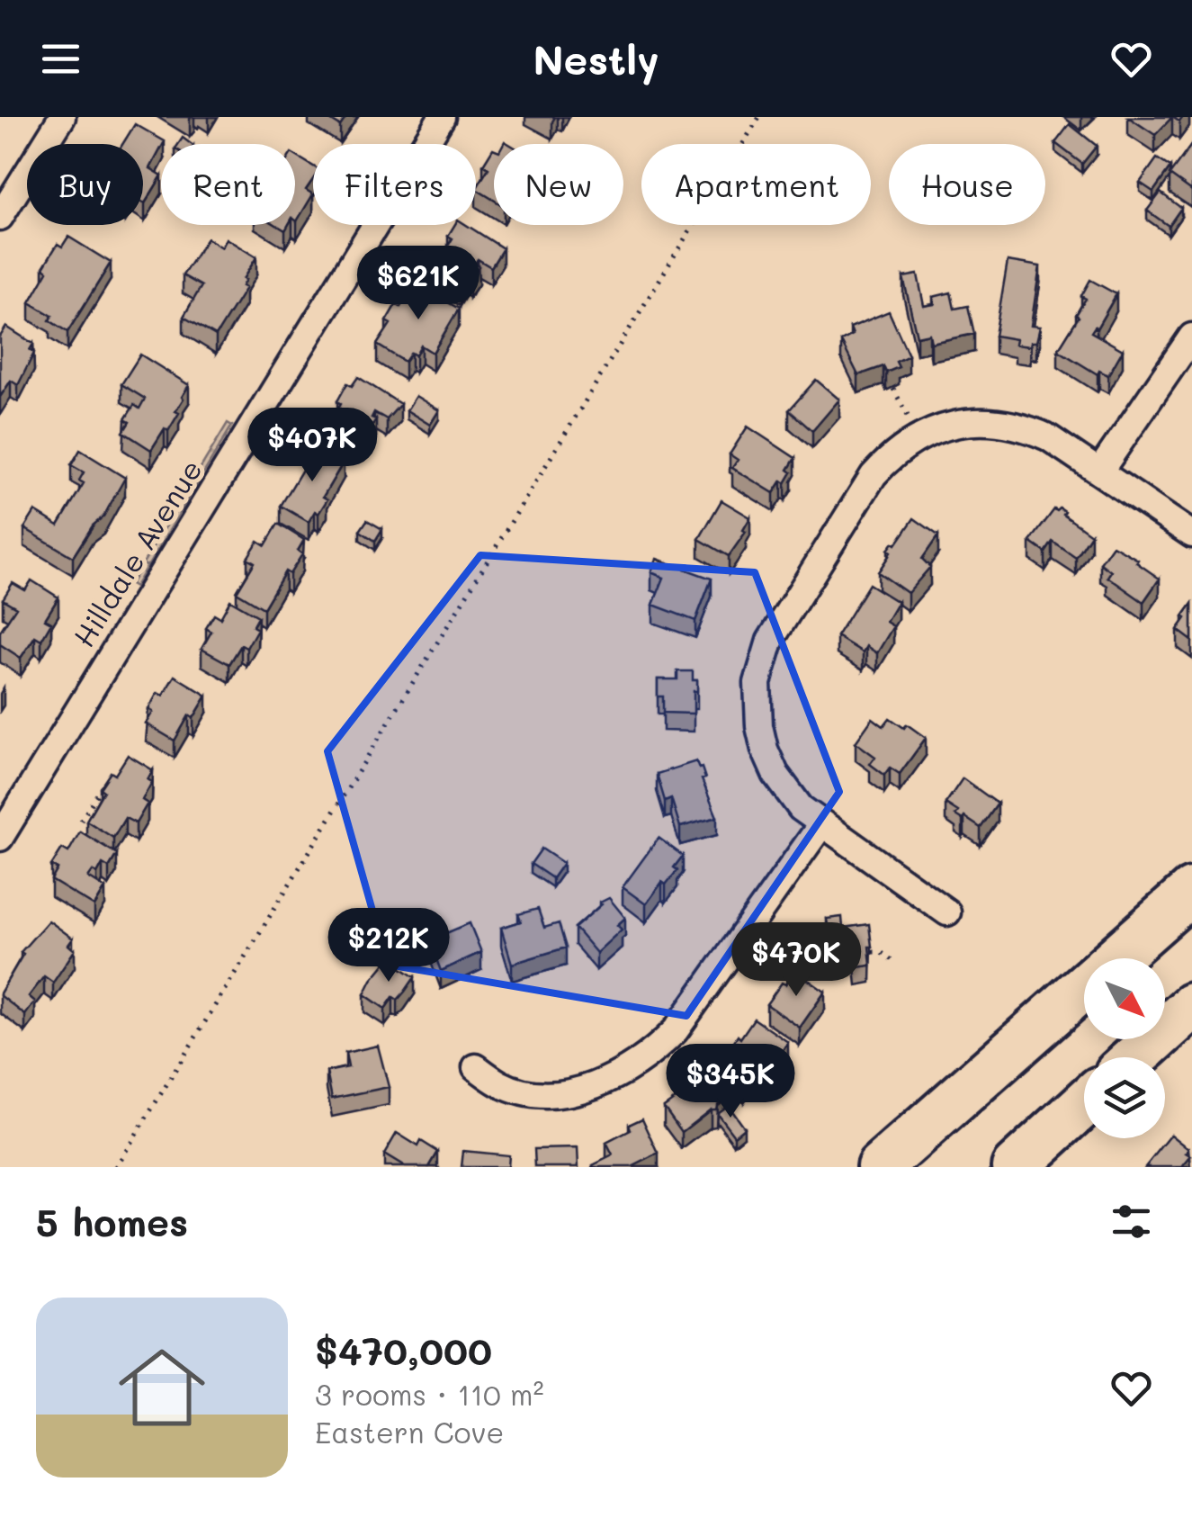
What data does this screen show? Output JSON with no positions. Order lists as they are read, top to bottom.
{
  "streets": {
    "street": ["Hilldale Avenue"]
  },
  "north": "bottom right",
  "page": {
    "header": "Nestly",
    "chip": [
      "Buy",
      "Rent",
      "Filters",
      "New",
      "Apartment",
      "House"
    ],
    "price": [
      "$621K",
      "$407K",
      "$212K",
      "$470K",
      "$345K"
    ],
    "heading": "5 homes",
    "list": [
      {
        "name": "$470,000",
        "note": "3 rooms · 110 m² · Eastern Cove"
      }
    ]
  }
}
